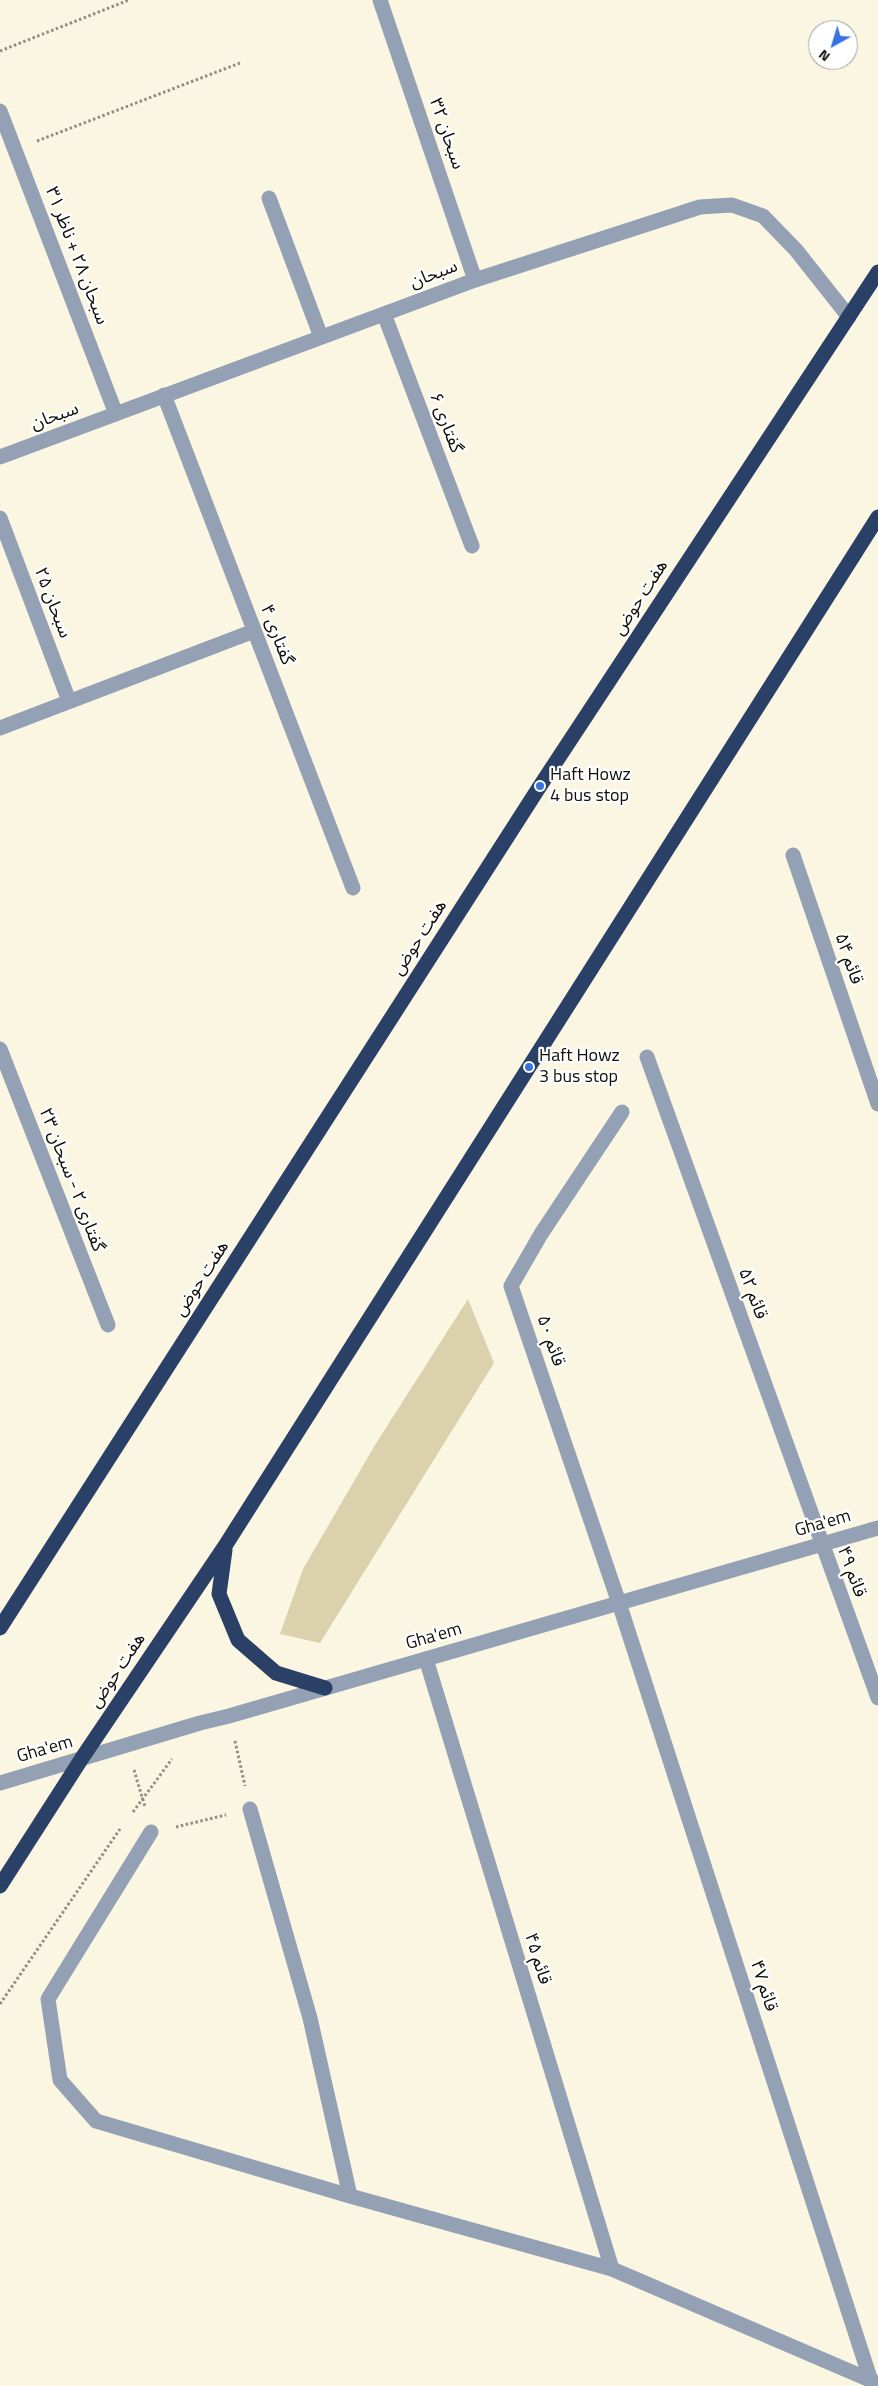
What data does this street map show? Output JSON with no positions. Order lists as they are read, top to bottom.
{
  "streets": {
    "highway": ["هفت حوض"],
    "street": [
      "سبحان ۳۲",
      "سبحان ۲۸ + ناظر ۳۱",
      "سبحان",
      "گفتاری ۶",
      "سبحان ۲۵",
      "گفتاری ۴",
      "قائم ۵۴",
      "گفتاری ۲ - سبحان ۲۳",
      "قائم ۵۲",
      "قائم ۵۰",
      "Gha'em",
      "قائم ۴۹",
      "قائم ۴۵",
      "قائم ۴۷"
    ]
  },
  "crossings": [
    ["سبحان ۳۲", "سبحان"],
    ["سبحان ۲۸ + ناظر ۳۱", "سبحان"],
    ["سبحان", "گفتاری ۶"],
    ["سبحان", "هفت حوض"],
    ["سبحان", "گفتاری ۴"],
    ["هفت حوض", "Gha'em"],
    ["قائم ۵۲", "Gha'em"],
    ["قائم ۵۲", "قائم ۴۹"],
    ["قائم ۵۰", "Gha'em"],
    ["قائم ۵۰", "قائم ۴۷"],
    ["Gha'em", "قائم ۴۹"],
    ["Gha'em", "قائم ۴۵"],
    ["Gha'em", "قائم ۴۷"]
  ],
  "places": ["Haft Howz 4 bus stop", "Haft Howz 3 bus stop"],
  "north": "bottom left"
}
